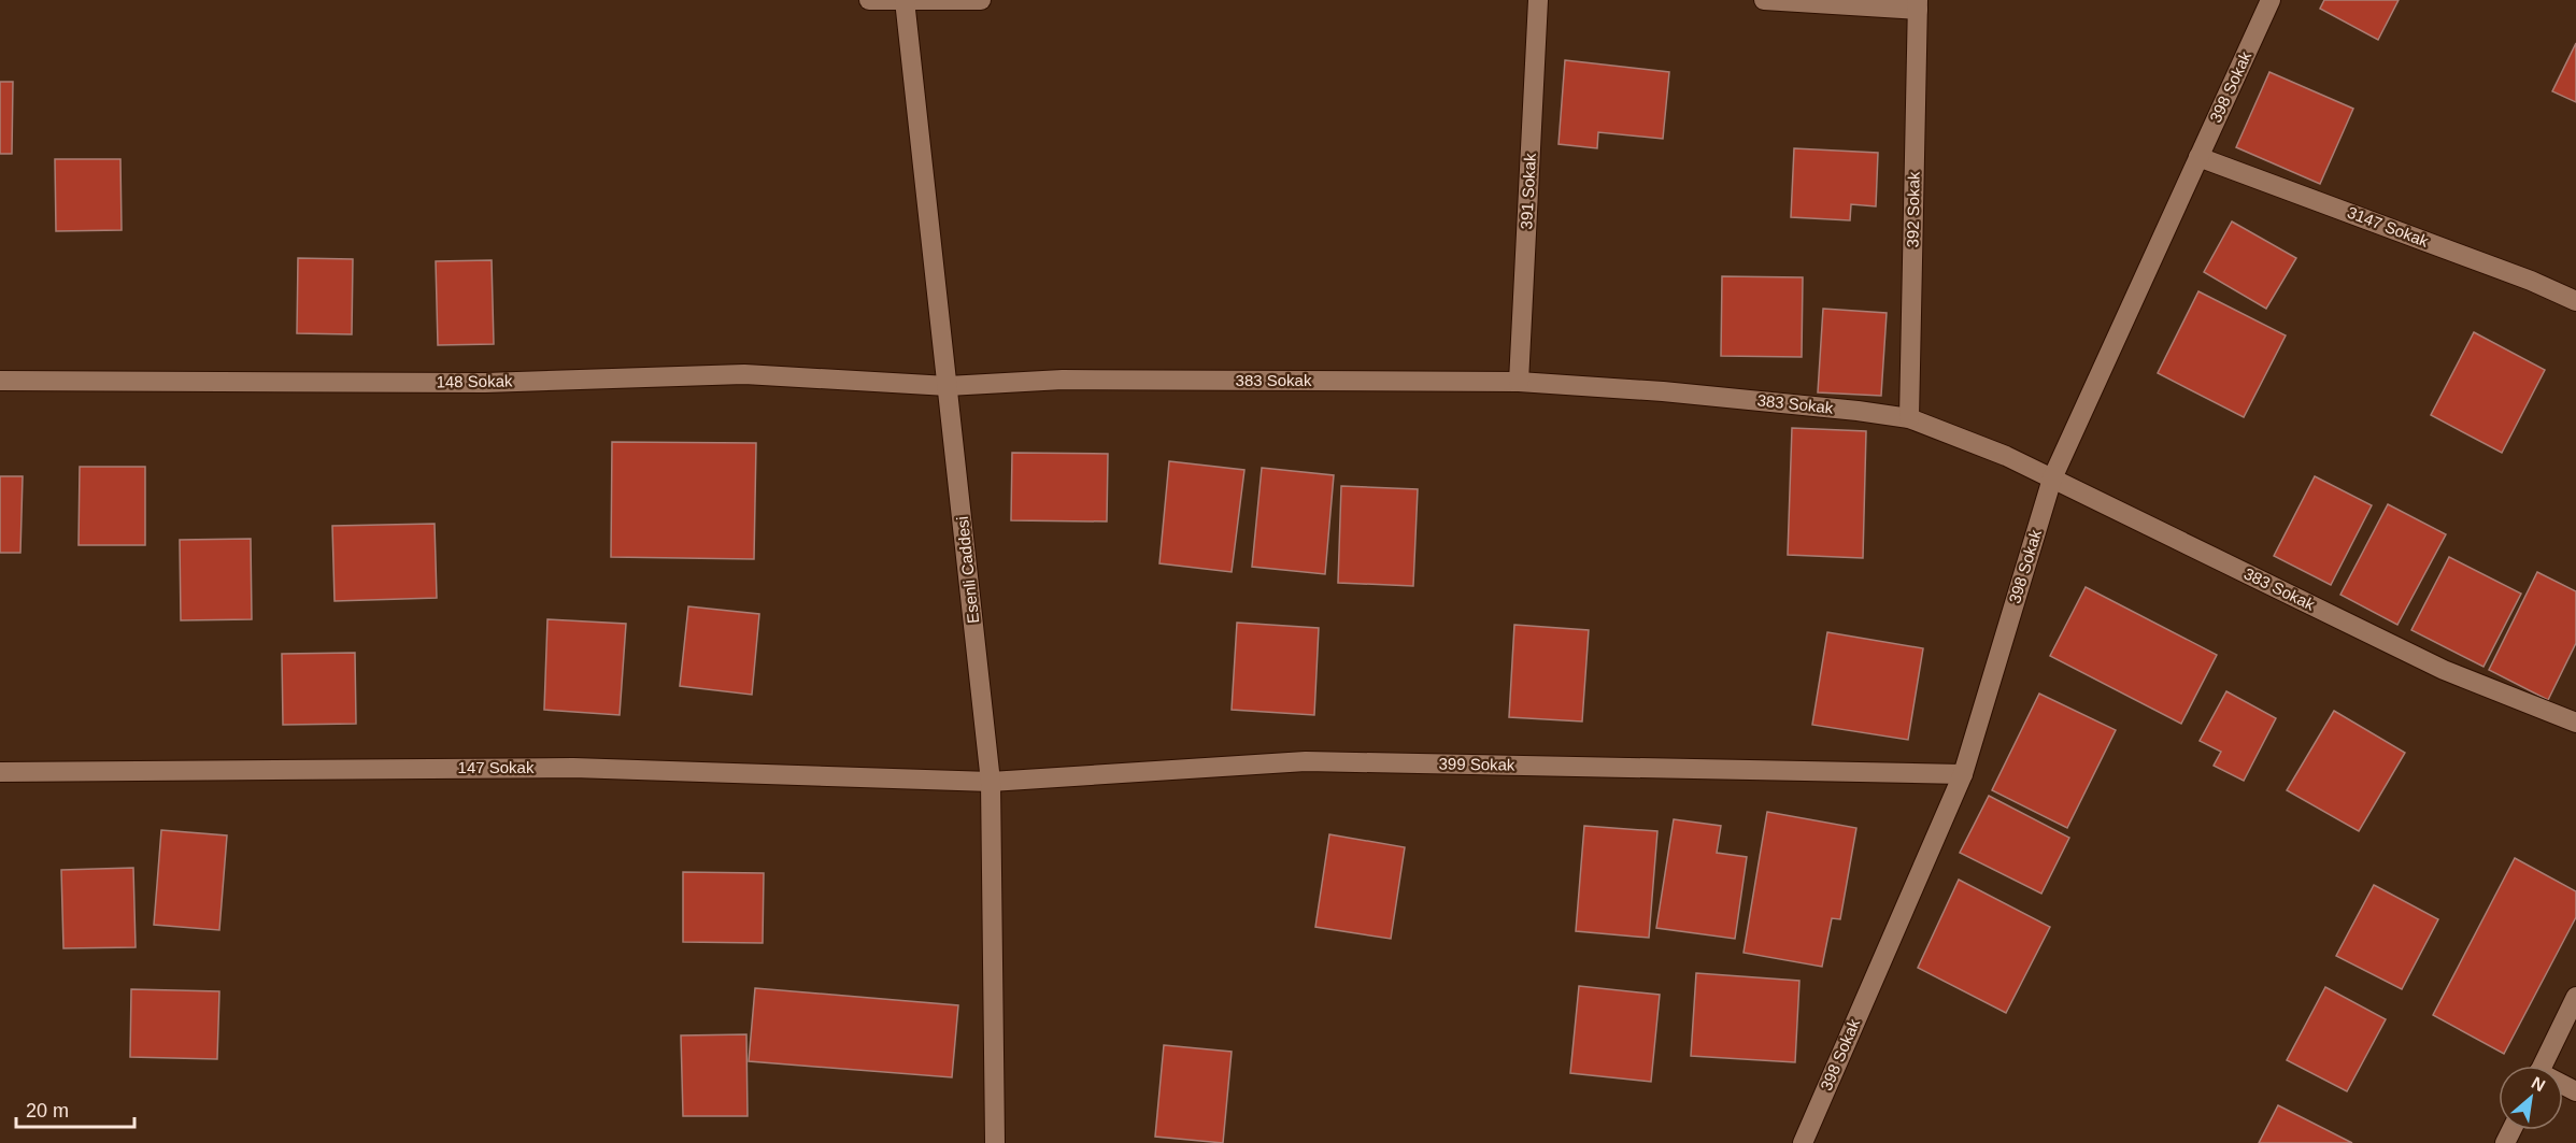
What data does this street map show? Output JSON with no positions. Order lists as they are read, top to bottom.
{
  "streets": {
    "street": [
      "398 Sokak",
      "391 Sokak",
      "392 Sokak",
      "3147 Sokak",
      "383 Sokak",
      "148 Sokak",
      "Esenli Caddesi",
      "399 Sokak",
      "147 Sokak"
    ]
  },
  "crossings": [
    ["398 Sokak", "3147 Sokak"],
    ["398 Sokak", "383 Sokak"],
    ["398 Sokak", "399 Sokak"],
    ["391 Sokak", "383 Sokak"],
    ["392 Sokak", "383 Sokak"],
    ["383 Sokak", "148 Sokak"],
    ["383 Sokak", "Esenli Caddesi"],
    ["148 Sokak", "Esenli Caddesi"],
    ["Esenli Caddesi", "399 Sokak"],
    ["Esenli Caddesi", "147 Sokak"],
    ["399 Sokak", "147 Sokak"]
  ],
  "scale_bar": "20 m",
  "north": "top right"
}
